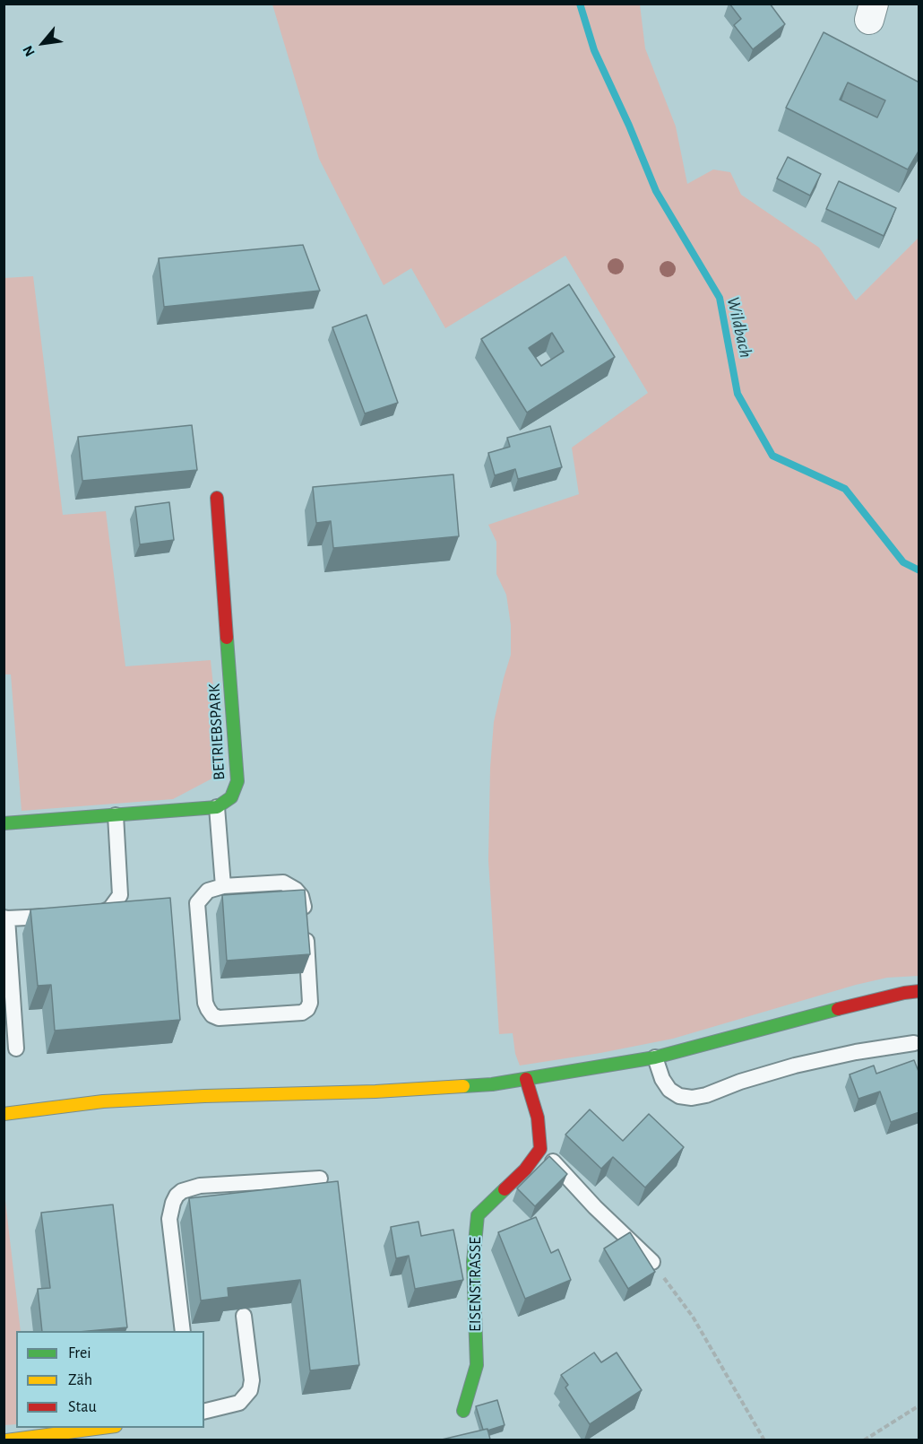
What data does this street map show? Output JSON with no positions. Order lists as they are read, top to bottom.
{
  "streets": {
    "street": ["BETRIEBSPARK", "EISENSTRASSE"]
  },
  "water": ["Wildbach"],
  "legend": ["Frei", "Zäh", "Stau"],
  "north": "bottom left"
}
